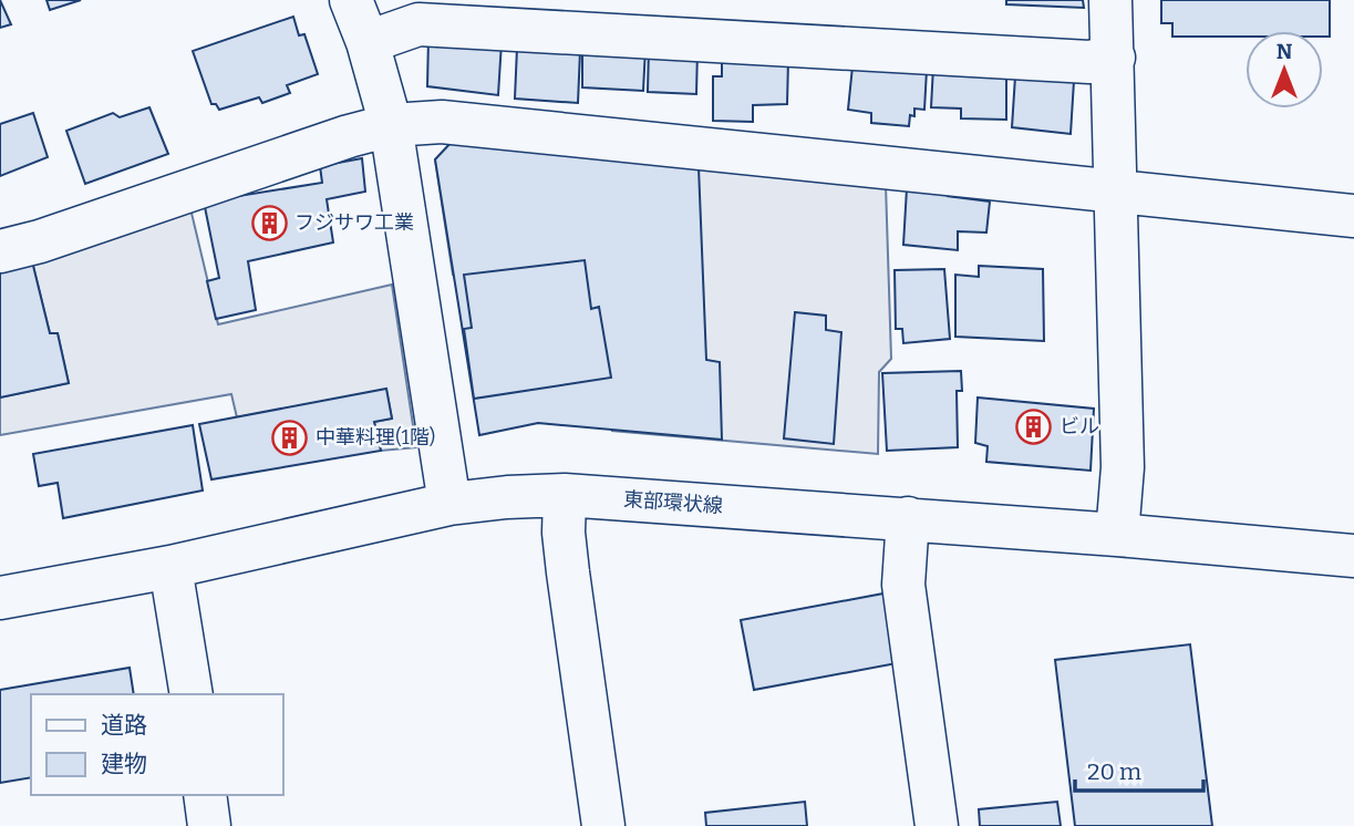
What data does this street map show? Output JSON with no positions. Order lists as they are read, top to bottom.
{
  "streets": {
    "street": ["東部環状線"]
  },
  "places": {
    "building": ["フジサワ工業", "ビル", "中華料理(1階)"]
  },
  "legend": ["道路", "建物"],
  "scale_bar": "20 m",
  "north": "top"
}
